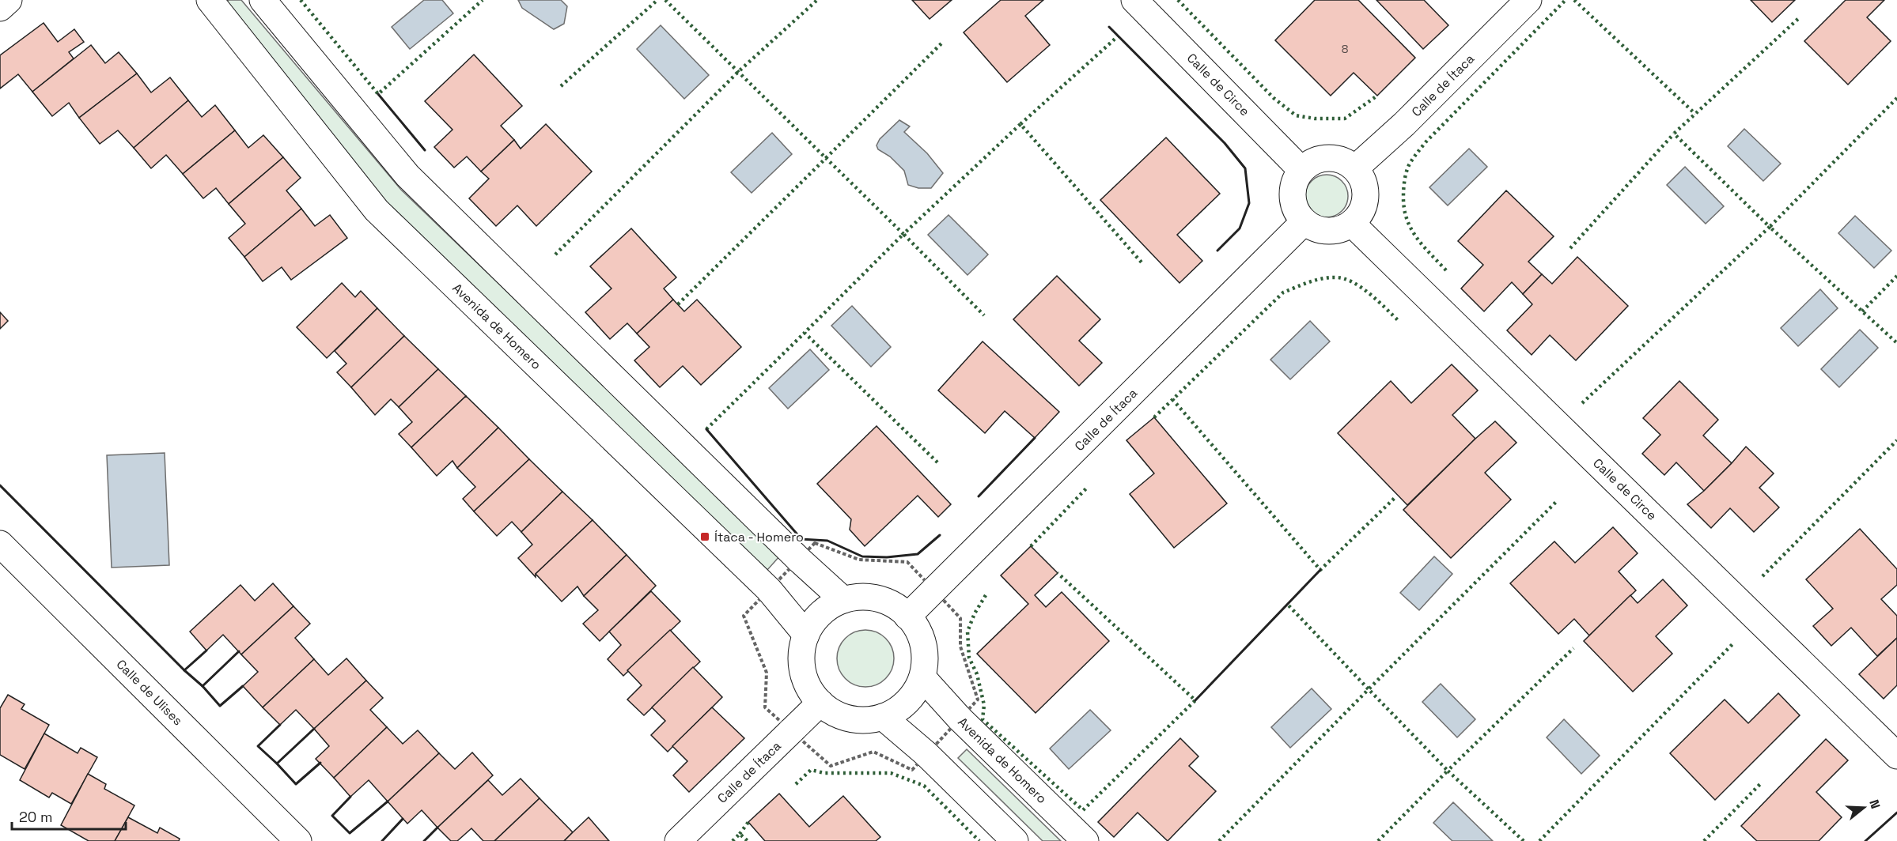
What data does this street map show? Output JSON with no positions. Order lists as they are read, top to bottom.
{
  "streets": {
    "street": [
      "Calle de Circe",
      "Calle de Ítaca",
      "Avenida de Homero",
      "Calle de Ulises"
    ]
  },
  "crossings": [
    ["Calle de Circe", "Calle de Ítaca"],
    ["Calle de Ítaca", "Avenida de Homero"]
  ],
  "places": {
    "transit": ["Ítaca - Homero"]
  },
  "house_numbers": ["8"],
  "scale_bar": "20 m",
  "north": "right"
}
